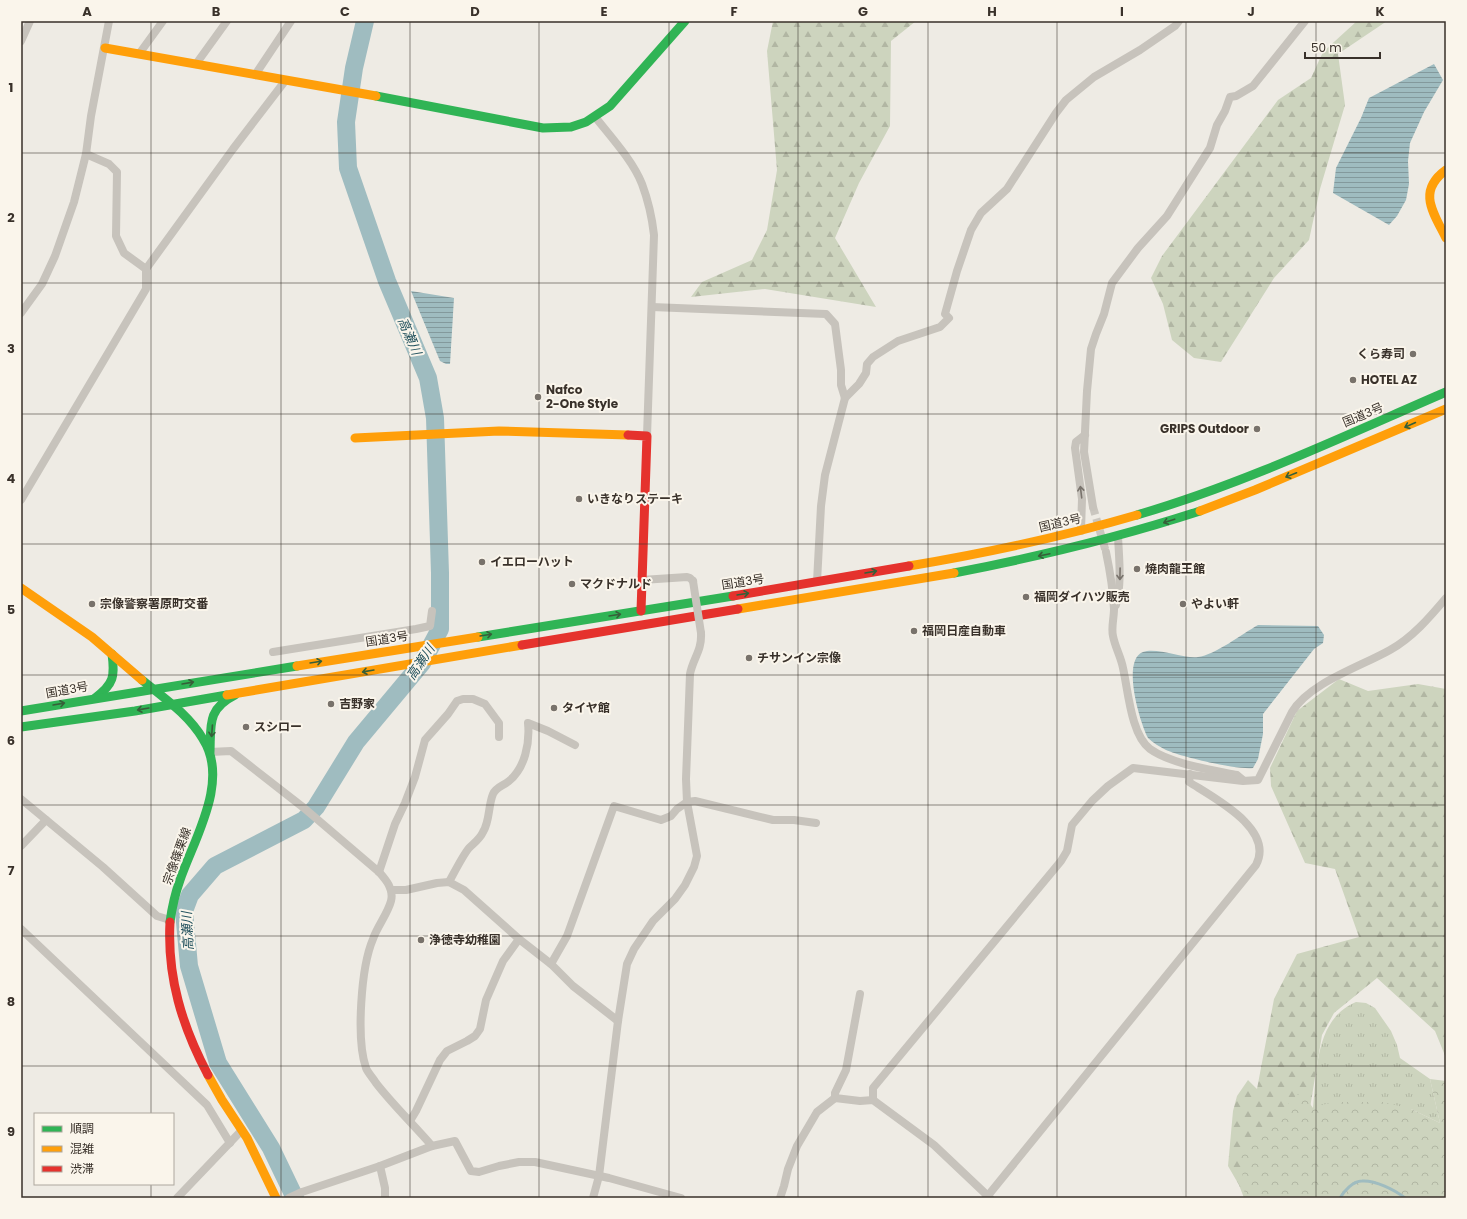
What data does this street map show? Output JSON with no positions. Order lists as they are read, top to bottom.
{
  "streets": {
    "main road": ["国道3号", "宗像篠栗線"]
  },
  "crossings": [
    ["国道3号", "宗像篠栗線"]
  ],
  "water": ["高瀬川"],
  "places": [
    "くら寿司",
    "HOTEL AZ",
    "Nafco 2-One Style",
    "GRIPS Outdoor",
    "いきなりステーキ",
    "イエローハット",
    "焼肉龍王館",
    "マクドナルド",
    "福岡ダイハツ販売",
    "宗像警察署原町交番",
    "やよい軒",
    "福岡日産自動車",
    "チサンイン宗像",
    "吉野家",
    "タイヤ館",
    "スシロー",
    "浄徳寺幼稚園"
  ],
  "legend": ["順調", "混雑", "渋滞"],
  "scale_bar": "50 m",
  "grid": {
    "columns": [
      "A",
      "B",
      "C",
      "D",
      "E",
      "F",
      "G",
      "H",
      "I",
      "J",
      "K"
    ],
    "rows": [
      "1",
      "2",
      "3",
      "4",
      "5",
      "6",
      "7",
      "8",
      "9"
    ]
  }
}
